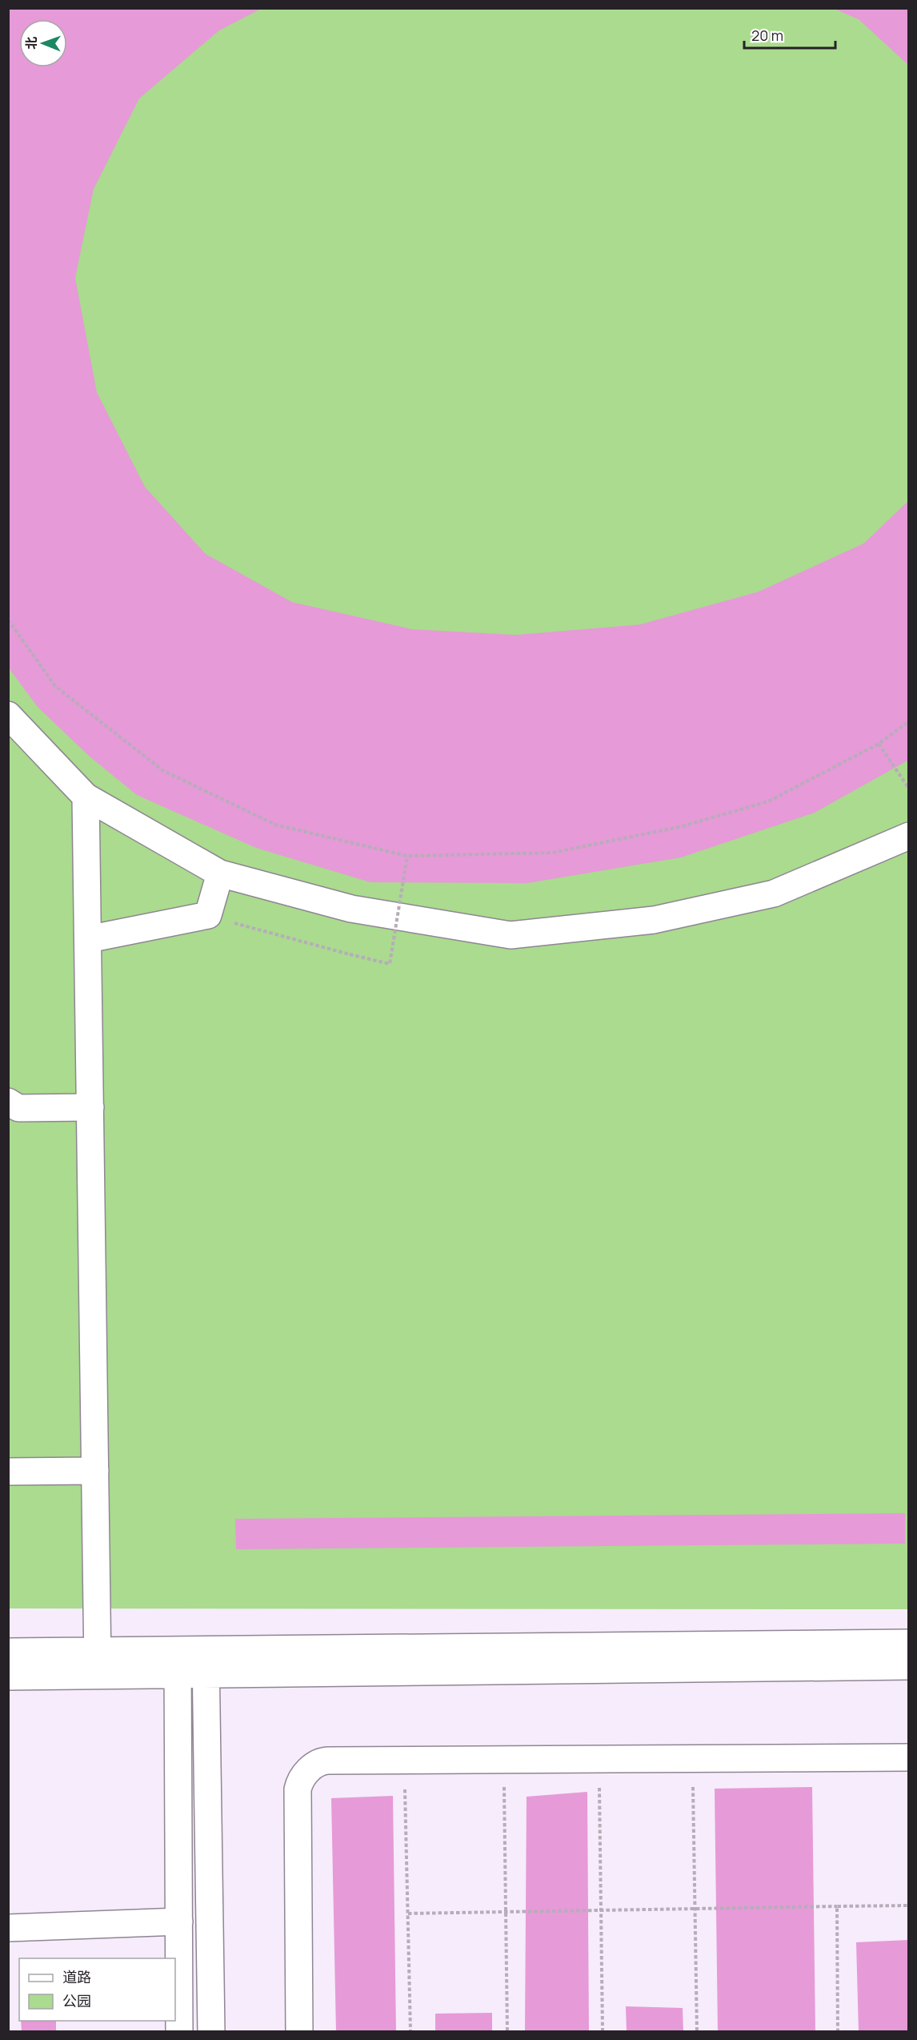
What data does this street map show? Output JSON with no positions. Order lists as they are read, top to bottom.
{
  "legend": ["道路", "公园"],
  "scale_bar": "20 m",
  "north": "left"
}
